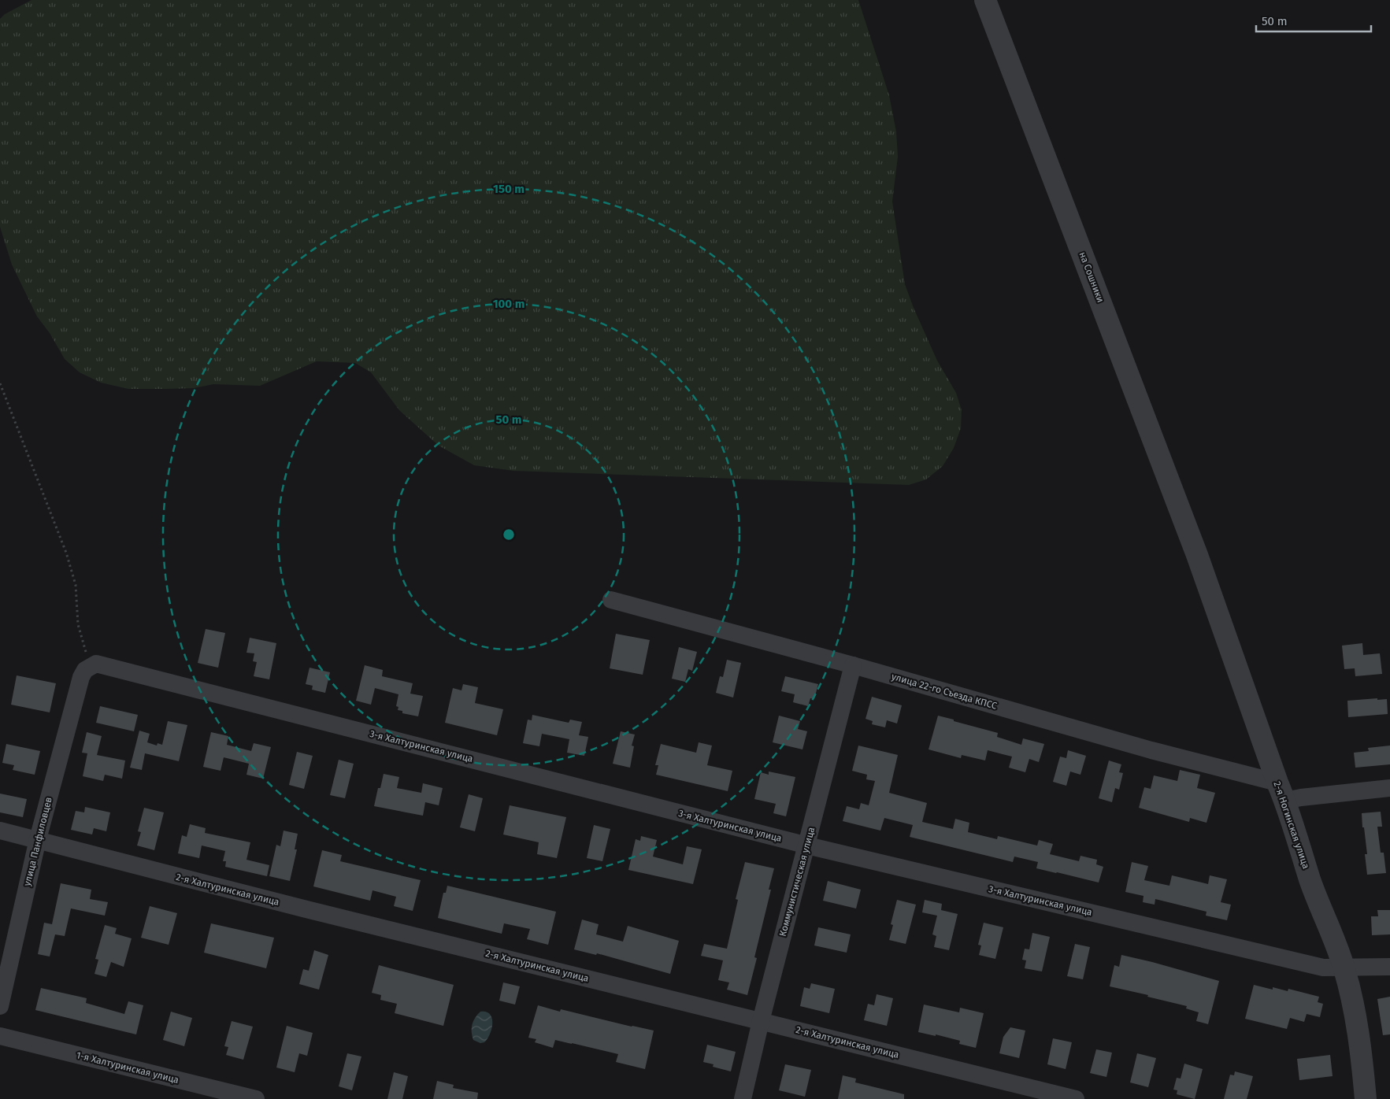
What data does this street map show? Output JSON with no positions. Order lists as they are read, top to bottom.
{
  "streets": {
    "street": [
      "на Сошники",
      "улица 22-го Съезда КПСС",
      "3-я Халтуринская улица",
      "2-я Ногинская улица",
      "улица Панфиловцев",
      "Коммунистическая улица",
      "2-я Халтуринская улица",
      "1-я Халтуринская улица"
    ]
  },
  "crossings": [
    ["на Сошники", "2-я Ногинская улица"],
    ["улица 22-го Съезда КПСС", "2-я Ногинская улица"],
    ["улица 22-го Съезда КПСС", "Коммунистическая улица"],
    ["3-я Халтуринская улица", "2-я Ногинская улица"],
    ["3-я Халтуринская улица", "улица Панфиловцев"],
    ["3-я Халтуринская улица", "Коммунистическая улица"],
    ["улица Панфиловцев", "2-я Халтуринская улица"],
    ["Коммунистическая улица", "2-я Халтуринская улица"]
  ],
  "scale_bar": "50 m",
  "rings": ["150 m", "100 m", "50 m"]
}
